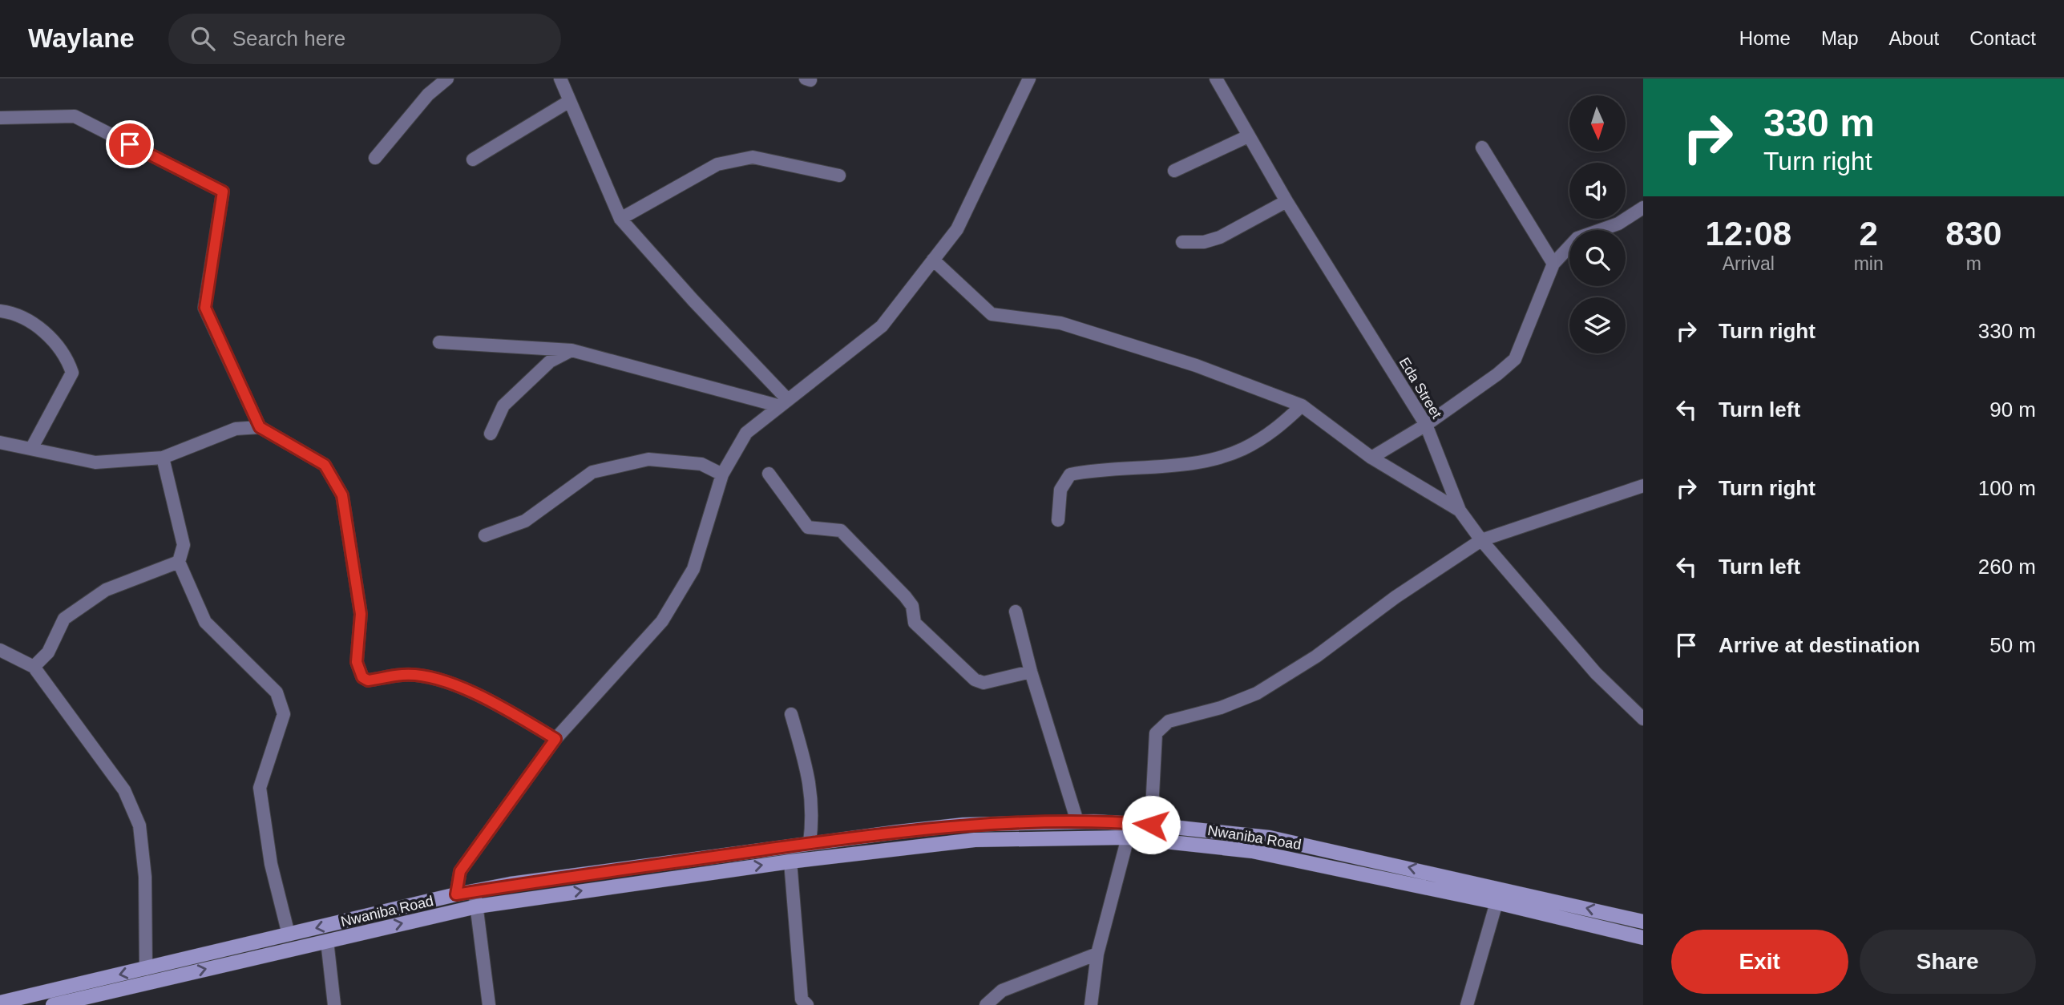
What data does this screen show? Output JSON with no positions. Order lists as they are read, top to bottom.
{
  "streets": {
    "main road": ["Nwaniba Road"],
    "street": ["Eda Street"]
  },
  "north": "bottom",
  "page": {
    "header": "Waylane",
    "search": "Search here",
    "nav": [
      "Home",
      "Map",
      "About",
      "Contact"
    ],
    "turn": ["330 m", "Turn right"],
    "eta": [
      "12:08",
      "Arrival",
      "2",
      "min",
      "830",
      "m"
    ],
    "list": [
      {
        "name": "Turn right",
        "value": "330 m"
      },
      {
        "name": "Turn left",
        "value": "90 m"
      },
      {
        "name": "Turn right",
        "value": "100 m"
      },
      {
        "name": "Turn left",
        "value": "260 m"
      },
      {
        "name": "Arrive at destination",
        "value": "50 m"
      }
    ],
    "buttons": ["Exit", "Share"]
  }
}
